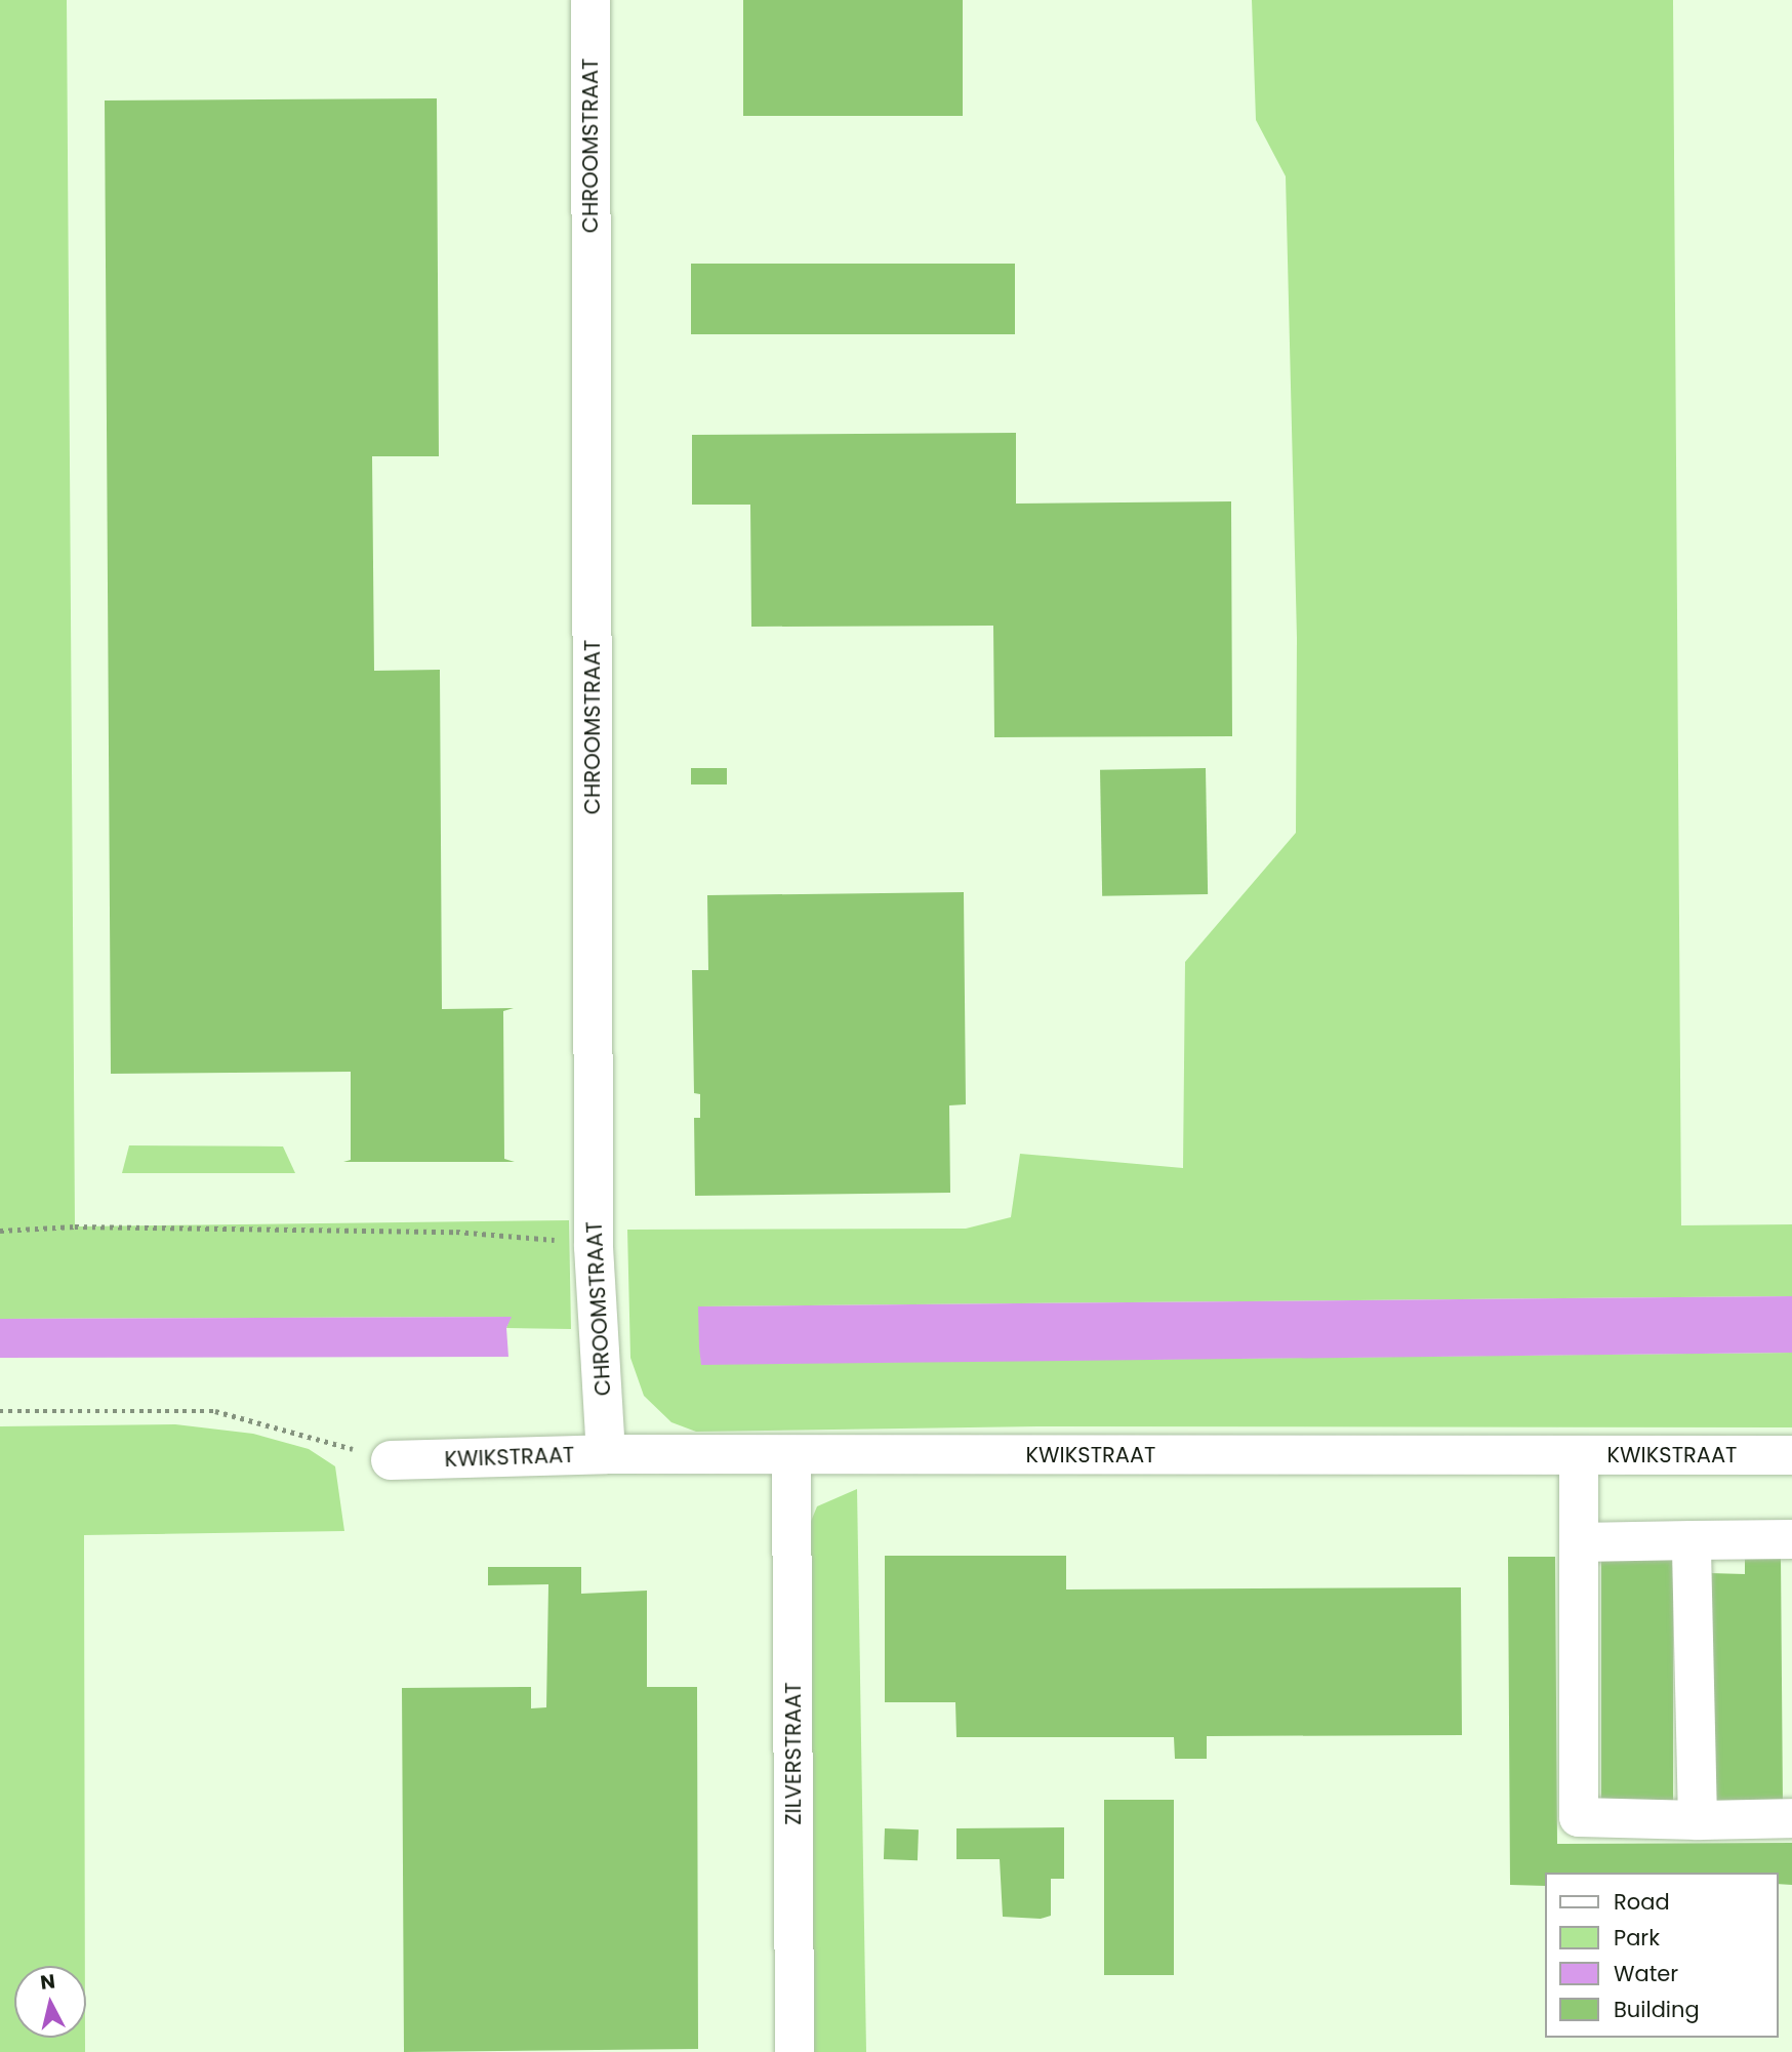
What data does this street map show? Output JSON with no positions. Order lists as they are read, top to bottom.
{
  "streets": {
    "street": ["CHROOMSTRAAT", "KWIKSTRAAT", "ZILVERSTRAAT"]
  },
  "crossings": [
    ["CHROOMSTRAAT", "KWIKSTRAAT"],
    ["KWIKSTRAAT", "ZILVERSTRAAT"]
  ],
  "legend": [
    "Road",
    "Park",
    "Water",
    "Building"
  ],
  "north": "top"
}
